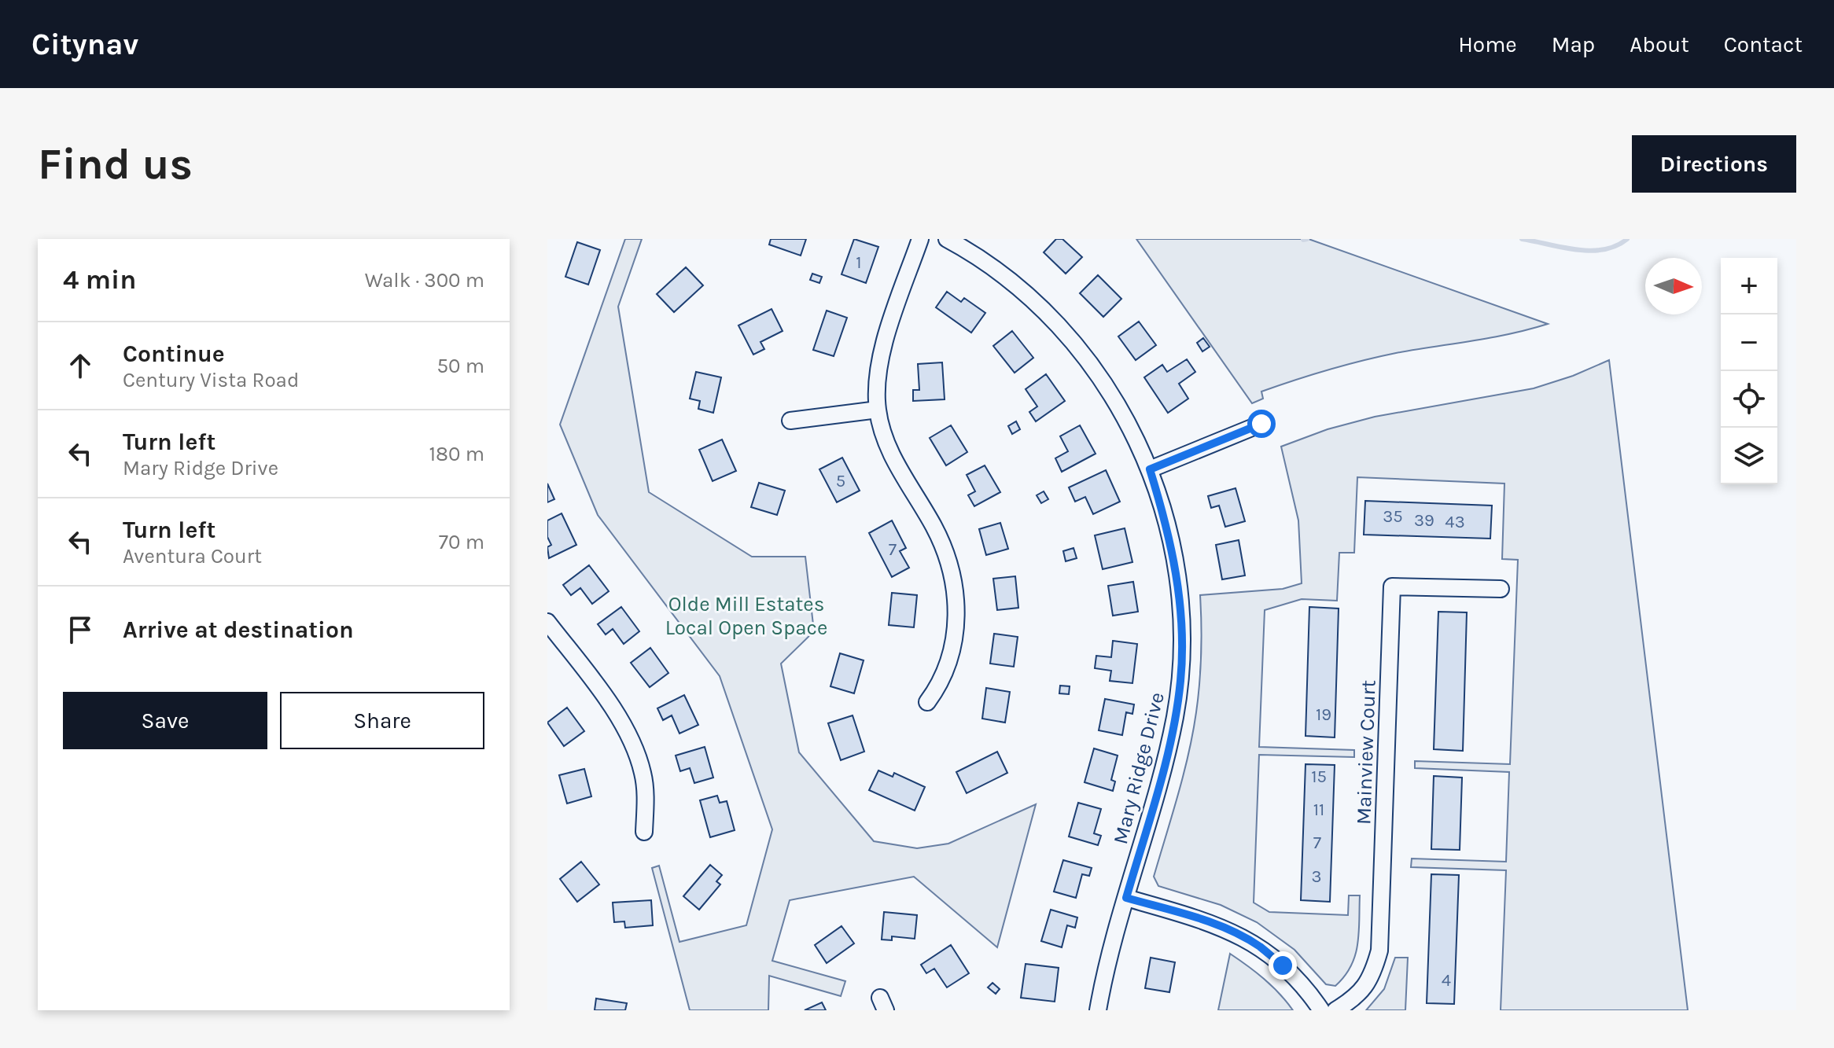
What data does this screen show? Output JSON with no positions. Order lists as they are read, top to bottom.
{
  "streets": {
    "street": ["Mainview Court", "Mary Ridge Drive"]
  },
  "parks": ["Olde Mill Estates Local Open Space"],
  "house_numbers": [
    "1",
    "5",
    "35",
    "39",
    "43",
    "7",
    "19",
    "15",
    "11",
    "7",
    "3",
    "4"
  ],
  "north": "right",
  "page": {
    "header": "Citynav",
    "nav": [
      "Home",
      "Map",
      "About",
      "Contact"
    ],
    "buttons": [
      "Directions",
      ["Save", "Share"]
    ],
    "title": "Find us",
    "heading": ["4 min", "Walk · 300 m"],
    "map_buttons": ["+", "−"],
    "list": [
      ["Continue", "Century Vista Road", "50 m"],
      ["Turn left", "Mary Ridge Drive", "180 m"],
      ["Turn left", "Aventura Court", "70 m"],
      "Arrive at destination"
    ]
  }
}
